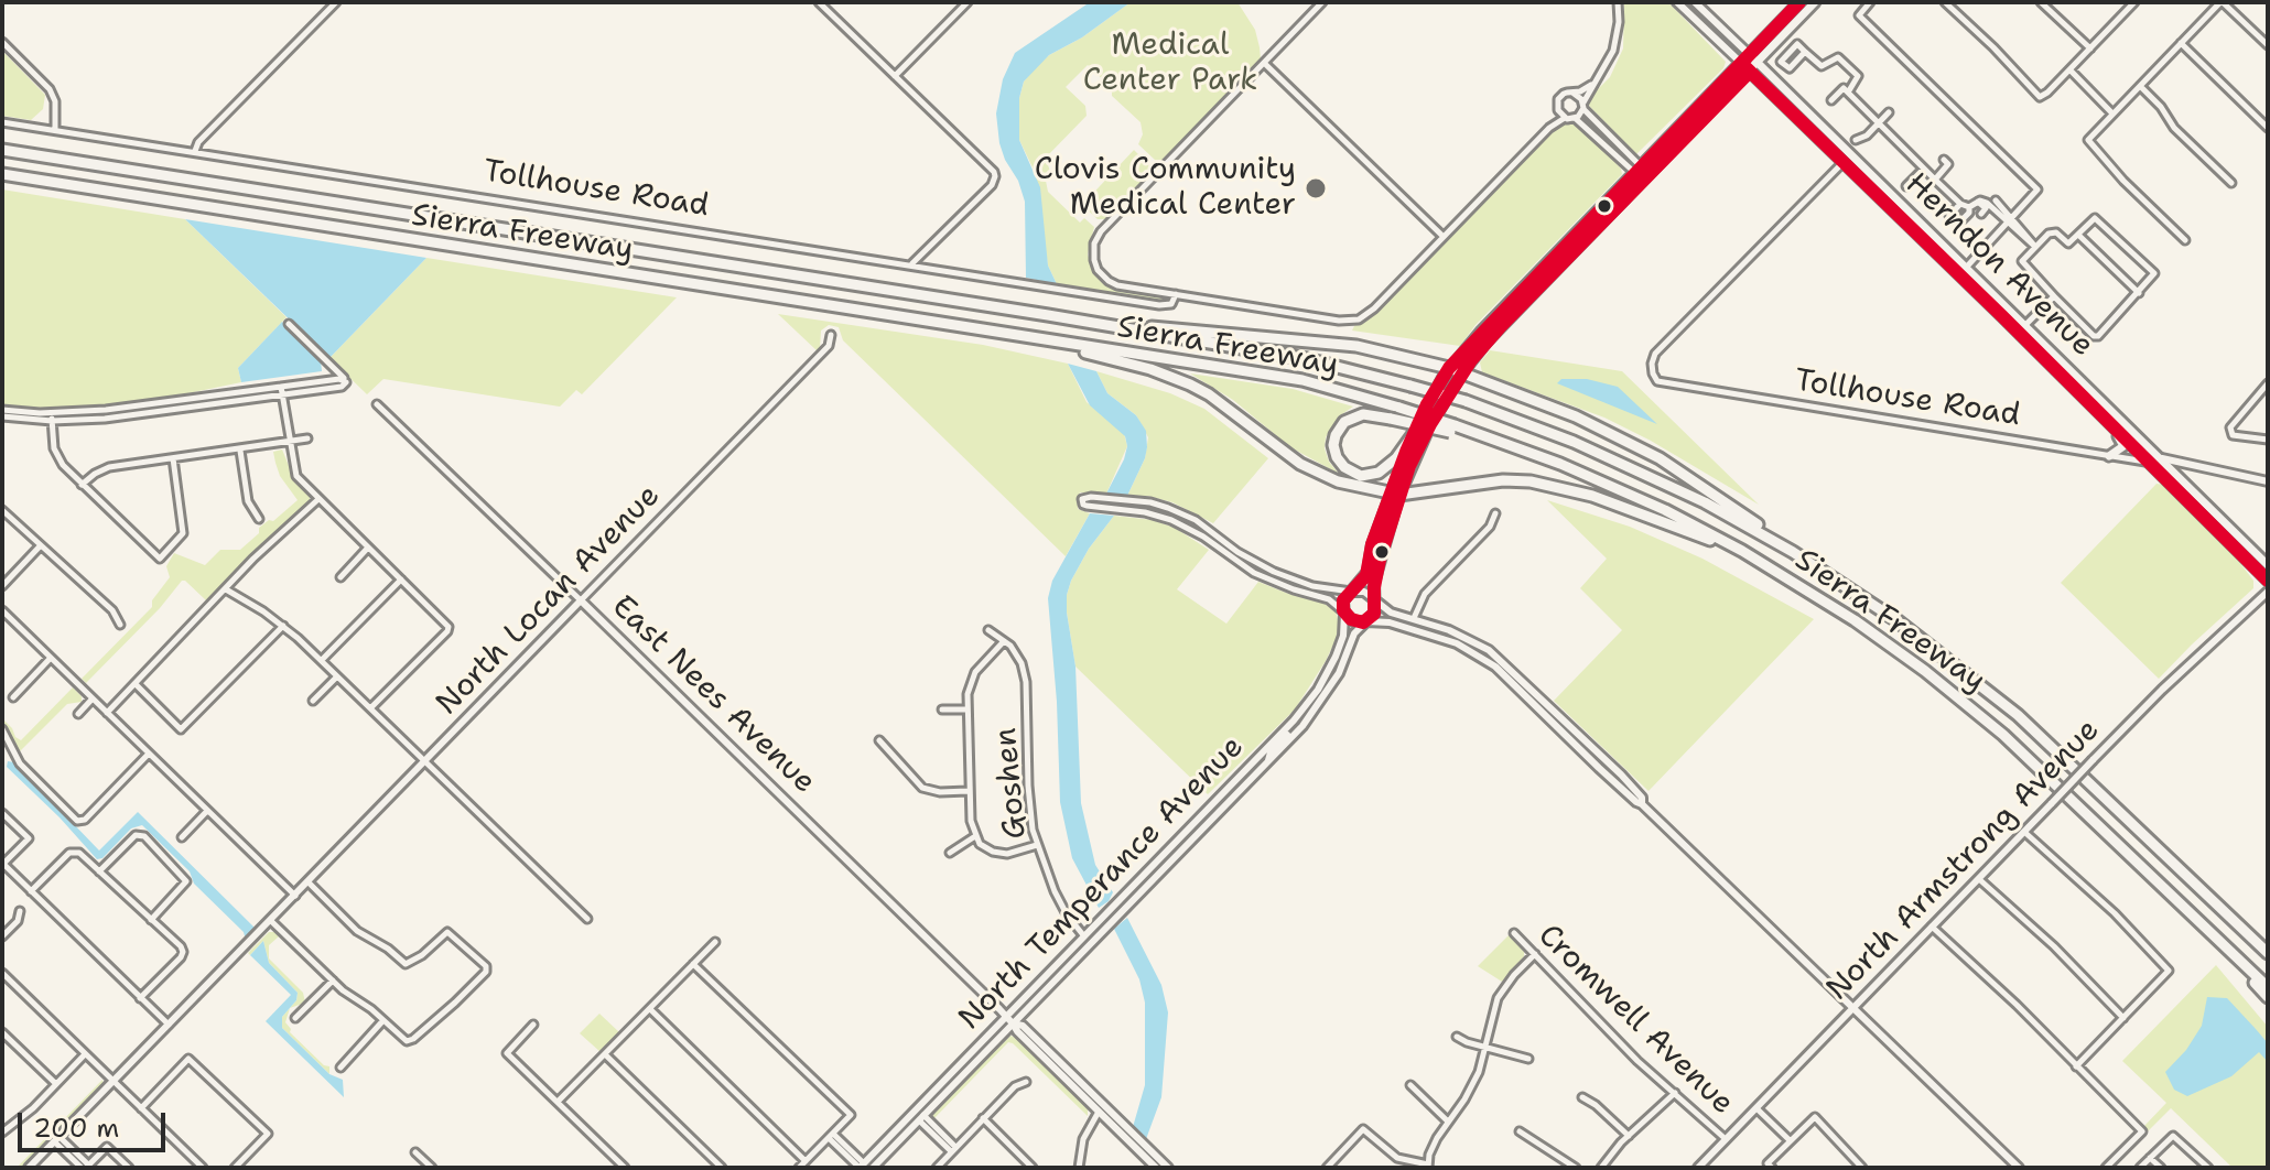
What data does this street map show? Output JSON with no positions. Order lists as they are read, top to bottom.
{
  "streets": {
    "highway": ["Sierra Freeway"],
    "main road": ["Herndon Avenue"],
    "street": [
      "Tollhouse Road",
      "North Locan Avenue",
      "East Nees Avenue",
      "Goshen",
      "North Armstrong Avenue",
      "North Temperance Avenue",
      "Cromwell Avenue"
    ]
  },
  "crossings": [
    ["Tollhouse Road", "Herndon Avenue"],
    ["North Locan Avenue", "East Nees Avenue"],
    ["East Nees Avenue", "North Temperance Avenue"],
    ["Goshen", "North Temperance Avenue"],
    ["North Armstrong Avenue", "Cromwell Avenue"]
  ],
  "parks": ["Medical Center Park"],
  "places": ["Clovis Community Medical Center"],
  "scale_bar": "200 m"
}
